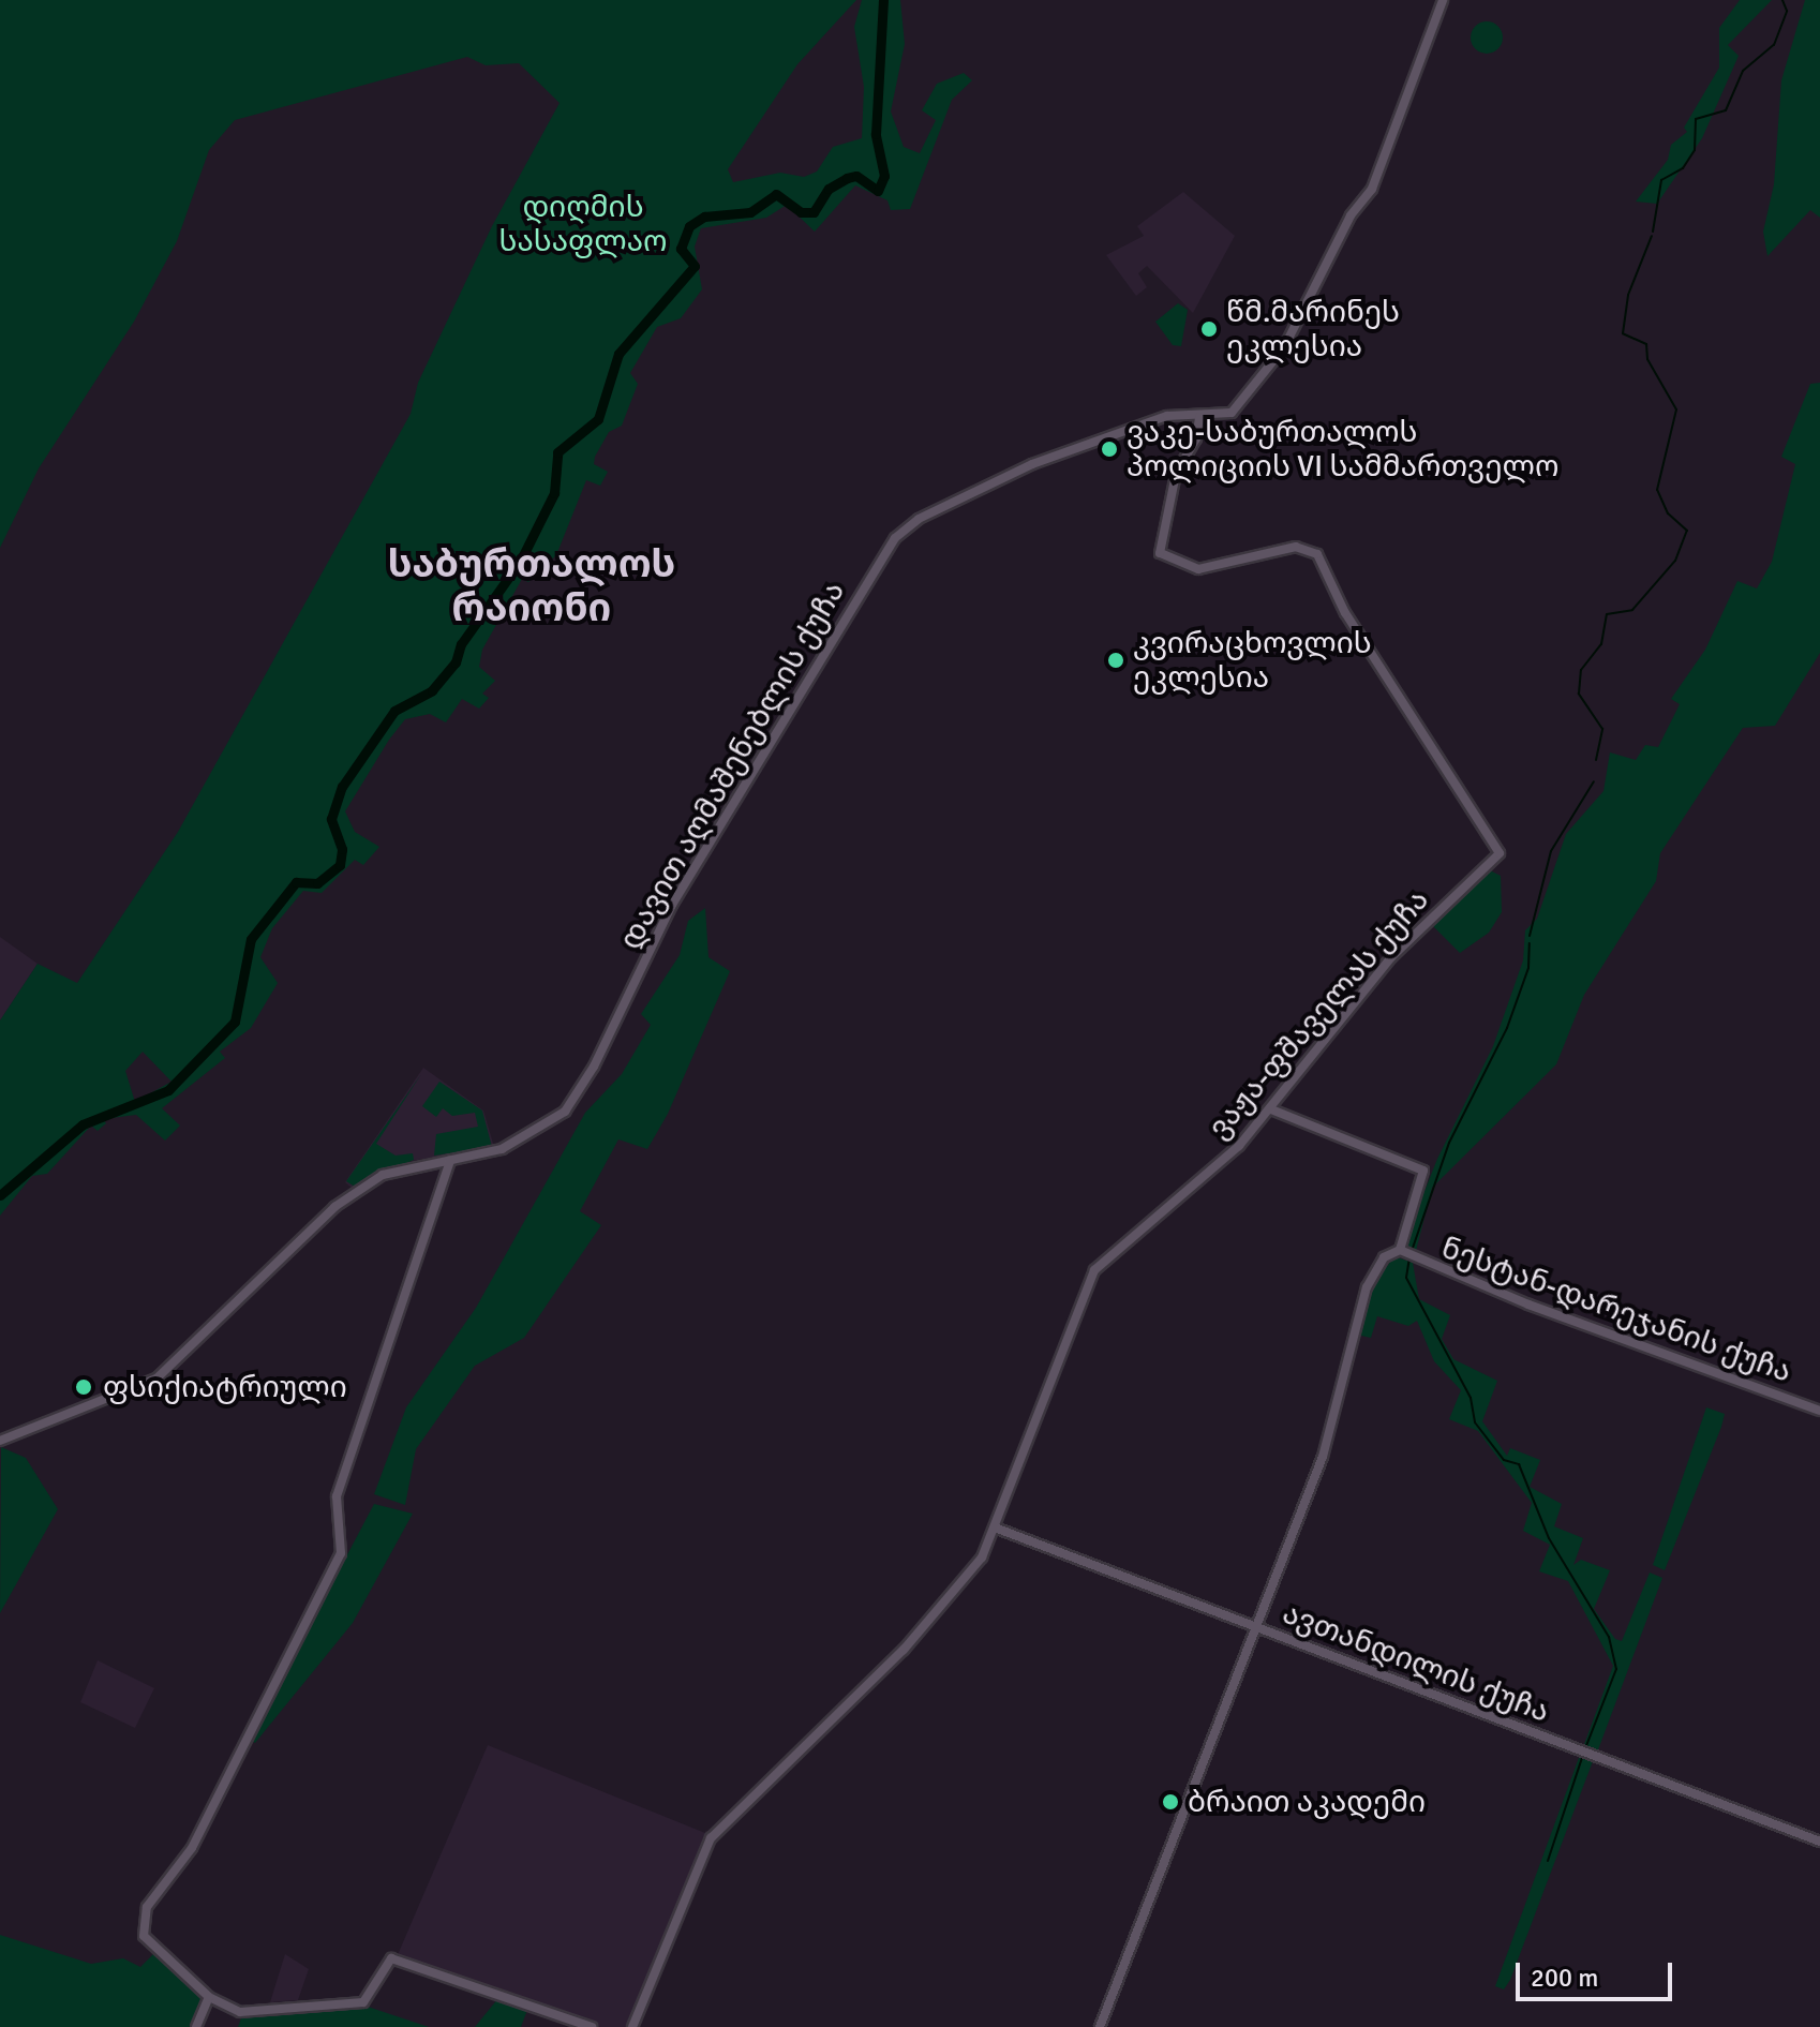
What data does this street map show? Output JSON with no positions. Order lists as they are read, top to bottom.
{
  "streets": {
    "street": [
      "დავით აღმაშენებლის ქუჩა",
      "ვაჟა-ფშაველას ქუჩა",
      "ნესტან-დარეჯანის ქუჩა",
      "ავთანდილის ქუჩა"
    ]
  },
  "crossings": [
    ["დავით აღმაშენებლის ქუჩა", "ვაჟა-ფშაველას ქუჩა"],
    ["ვაჟა-ფშაველას ქუჩა", "ავთანდილის ქუჩა"]
  ],
  "districts": ["საბურთალოს რაიონი"],
  "parks": ["დიღმის სასაფლაო"],
  "places": [
    "წმ.მარინეს ეკლესია",
    "ვაკე-საბურთალოს პოლიციის VI სამმართველო",
    "კვირაცხოვლის ეკლესია",
    "ფსიქიატრიული",
    "ბრაით აკადემი"
  ],
  "scale_bar": "200 m"
}
